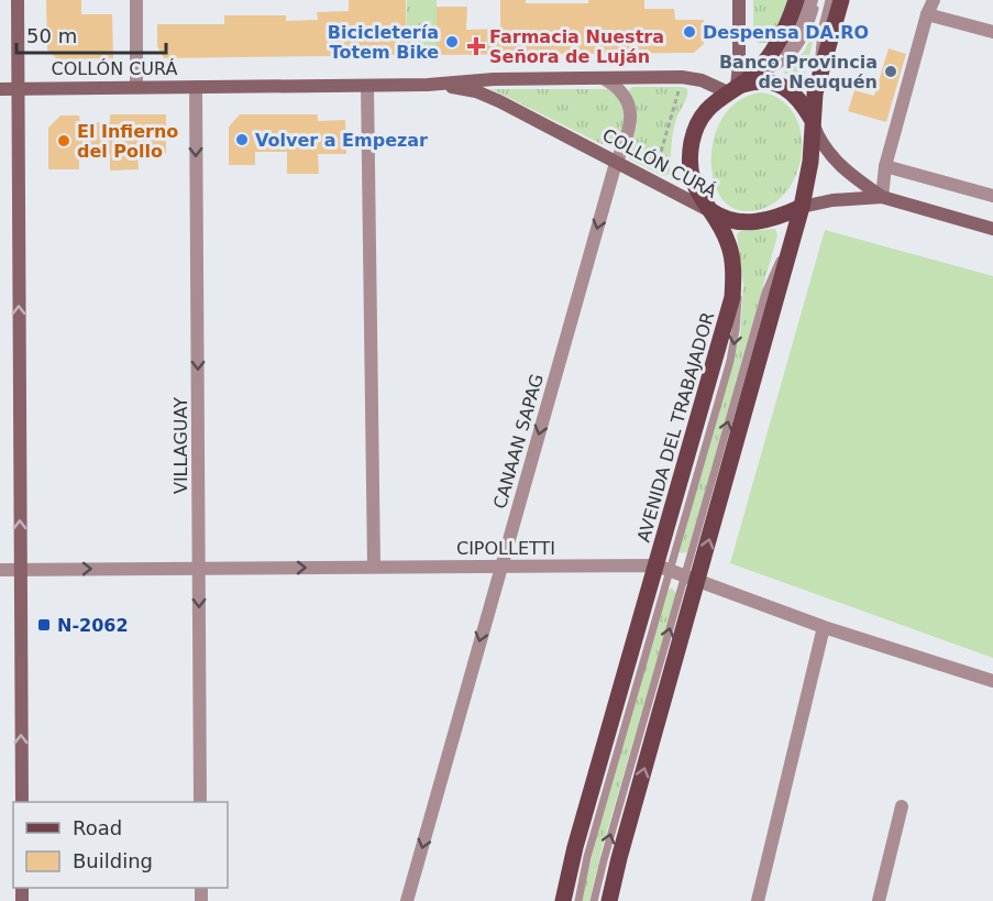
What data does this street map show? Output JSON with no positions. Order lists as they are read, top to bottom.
{
  "streets": {
    "main road": ["COLLÓN CURÁ", "AVENIDA DEL TRABAJADOR"],
    "street": ["CANAAN SAPAG", "VILLAGUAY", "CIPOLLETTI"]
  },
  "crossings": [
    ["COLLÓN CURÁ", "AVENIDA DEL TRABAJADOR"],
    ["COLLÓN CURÁ", "CANAAN SAPAG"],
    ["COLLÓN CURÁ", "VILLAGUAY"],
    ["AVENIDA DEL TRABAJADOR", "CIPOLLETTI"],
    ["CANAAN SAPAG", "CIPOLLETTI"],
    ["VILLAGUAY", "CIPOLLETTI"]
  ],
  "one_way": ["CANAAN SAPAG", "VILLAGUAY"],
  "places": {
    "other": [
      "Despensa DA.RO",
      "Bicicletería Totem Bike",
      "Banco Provincia de Neuquén",
      "Volver a Empezar",
      "El Infierno del Pollo"
    ],
    "health": ["Farmacia Nuestra Señora de Luján"],
    "transit": ["N-2062"]
  },
  "legend": ["Road", "Building"],
  "scale_bar": "50 m"
}
